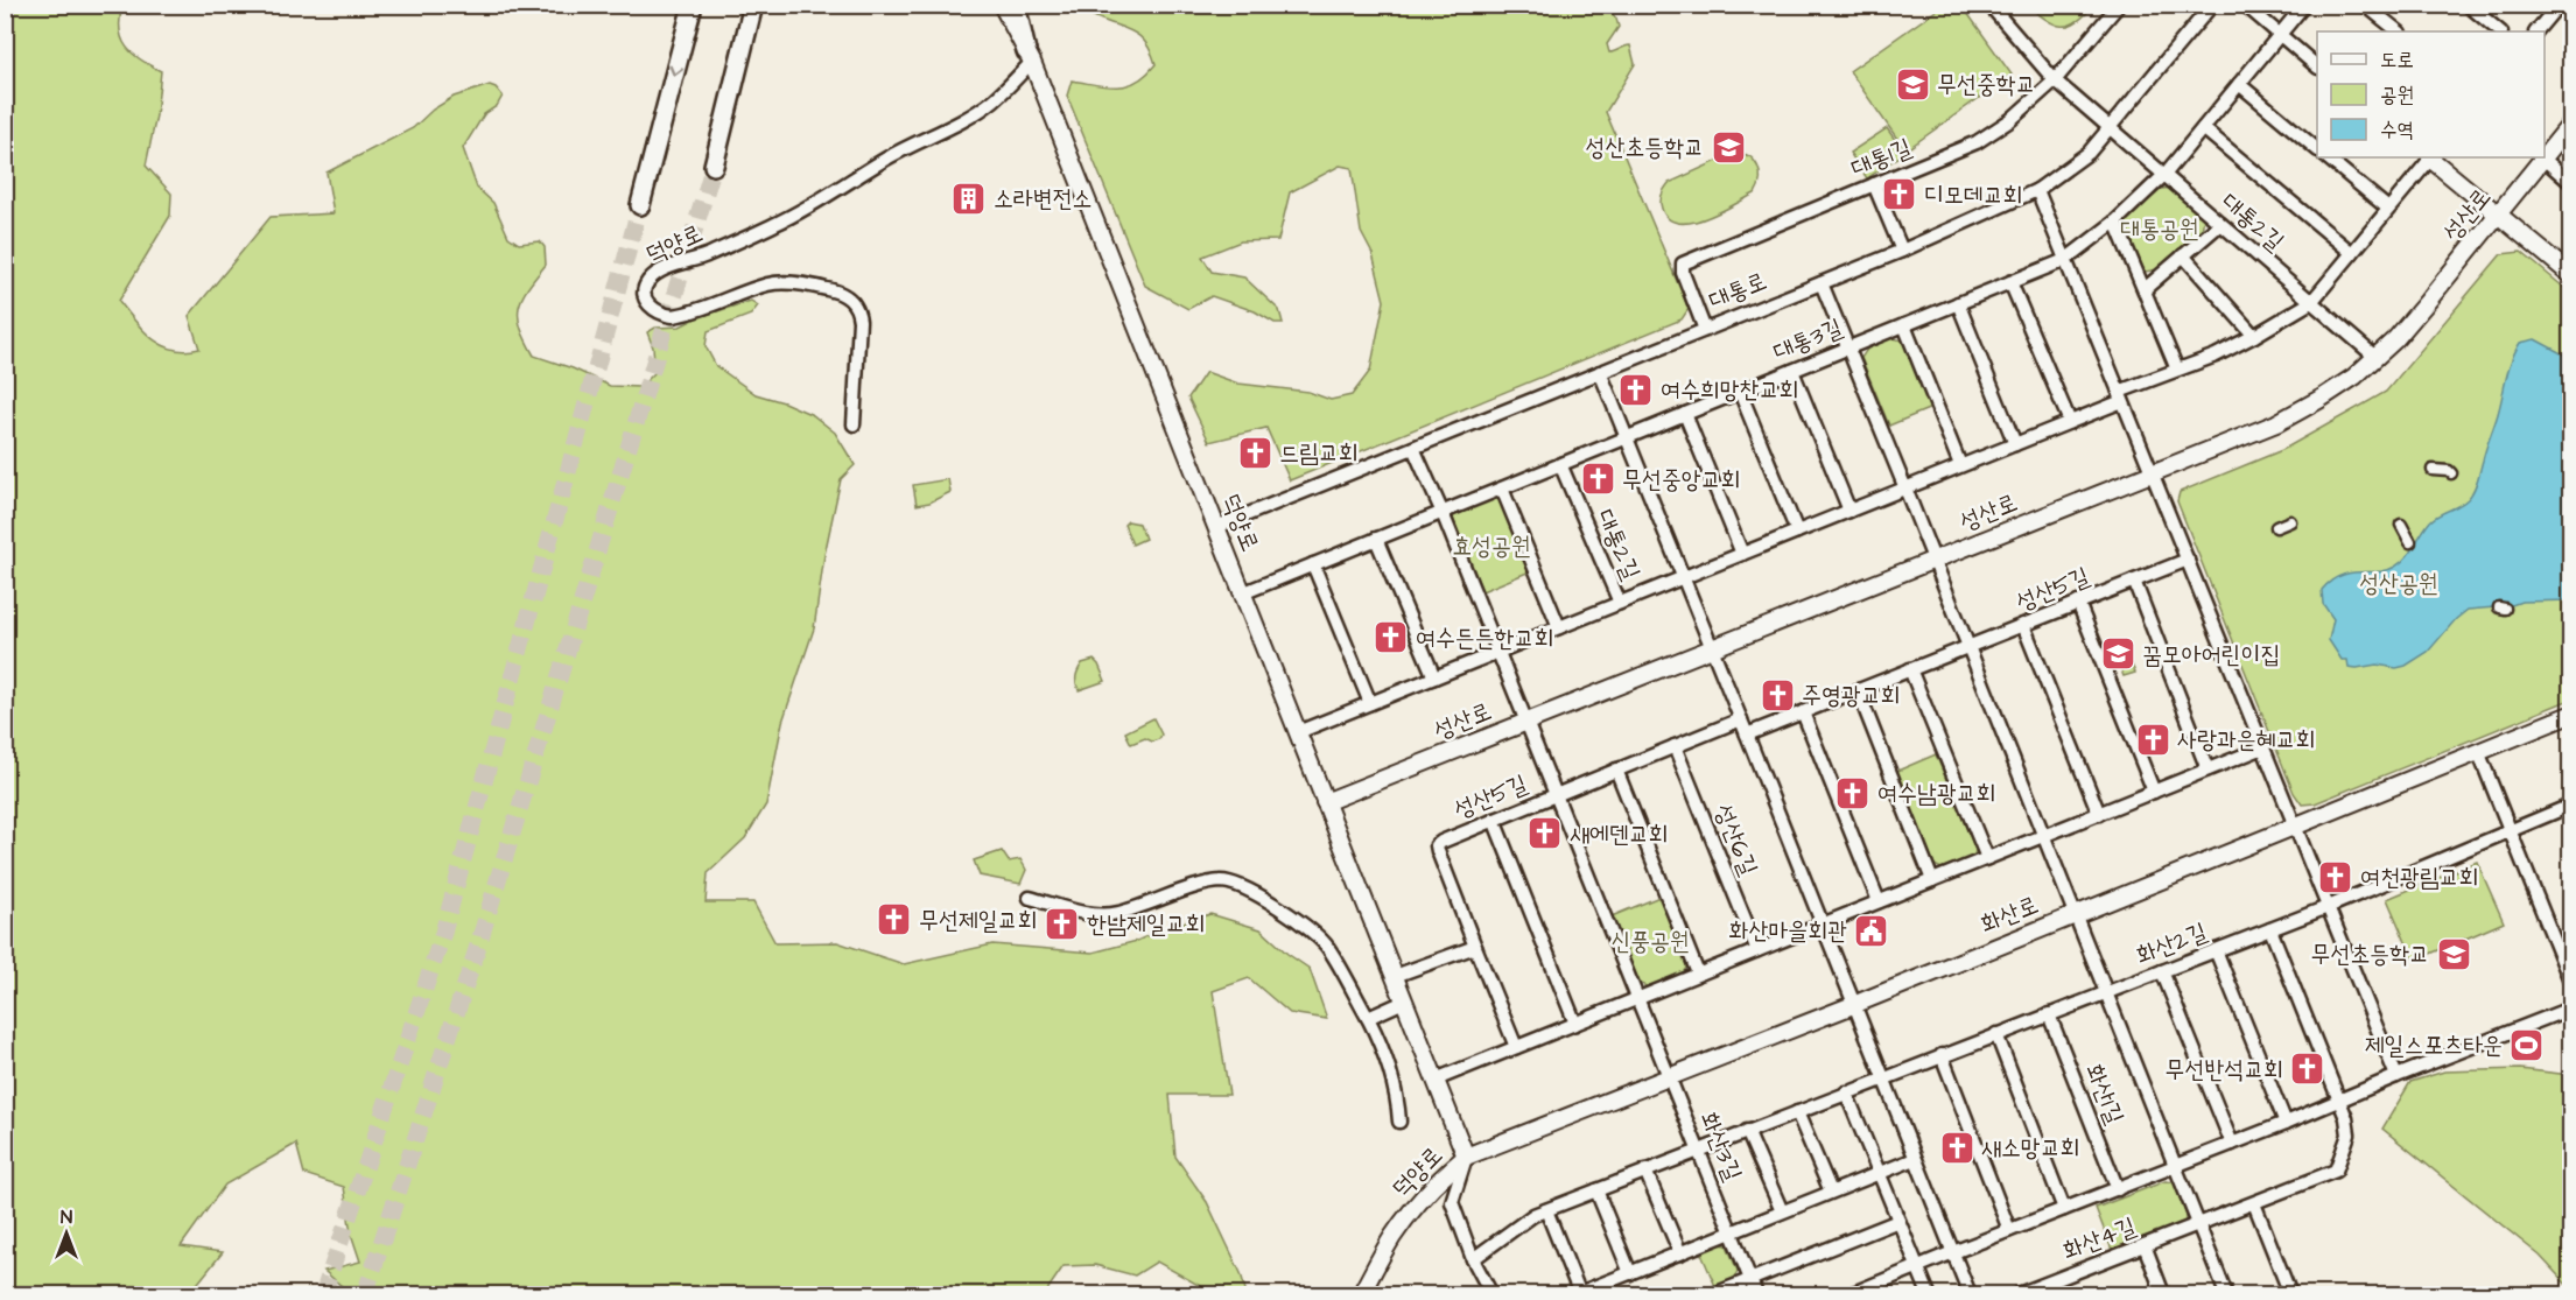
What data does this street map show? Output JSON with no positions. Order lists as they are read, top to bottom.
{
  "streets": {
    "main road": ["덕양로"],
    "street": [
      "대통1길",
      "성산로",
      "대통2길",
      "대통로",
      "대통3길",
      "성산5길",
      "성산6길",
      "화산로",
      "화산2길",
      "화산1길",
      "화산3길",
      "화산4길"
    ]
  },
  "crossings": [
    ["대통1길", "대통2길"],
    ["대통1길", "대통로"],
    ["성산로", "덕양로"],
    ["성산로", "성산6길"],
    ["대통2길", "덕양로"],
    ["대통2길", "대통로"],
    ["대통2길", "대통3길"],
    ["대통2길", "성산6길"],
    ["덕양로", "대통로"],
    ["덕양로", "대통3길"],
    ["덕양로", "화산로"],
    ["성산5길", "성산6길"],
    ["성산6길", "화산로"],
    ["성산6길", "화산2길"],
    ["화산로", "화산1길"],
    ["화산로", "화산3길"],
    ["화산2길", "화산1길"],
    ["화산2길", "화산3길"],
    ["화산1길", "화산4길"]
  ],
  "parks": [
    "대통공원",
    "효성공원",
    "성산공원",
    "신풍공원"
  ],
  "places": {
    "school or university": [
      "무선중학교",
      "성산초등학교",
      "꿈모아어린이집",
      "무선초등학교"
    ],
    "church": [
      "디모데교회",
      "여수희망찬교회",
      "드림교회",
      "무선중앙교회",
      "여수든든한교회",
      "주영광교회",
      "사랑과은혜교회",
      "여수남광교회",
      "새에덴교회",
      "여천광림교회",
      "무선제일교회",
      "한남제일교회",
      "무선반석교회",
      "새소망교회"
    ],
    "building": ["소라변전소"],
    "public building": ["화산마을회관"],
    "sports": ["제일스포츠타운"]
  },
  "legend": ["도로", "공원", "수역"],
  "north": "top"
}
